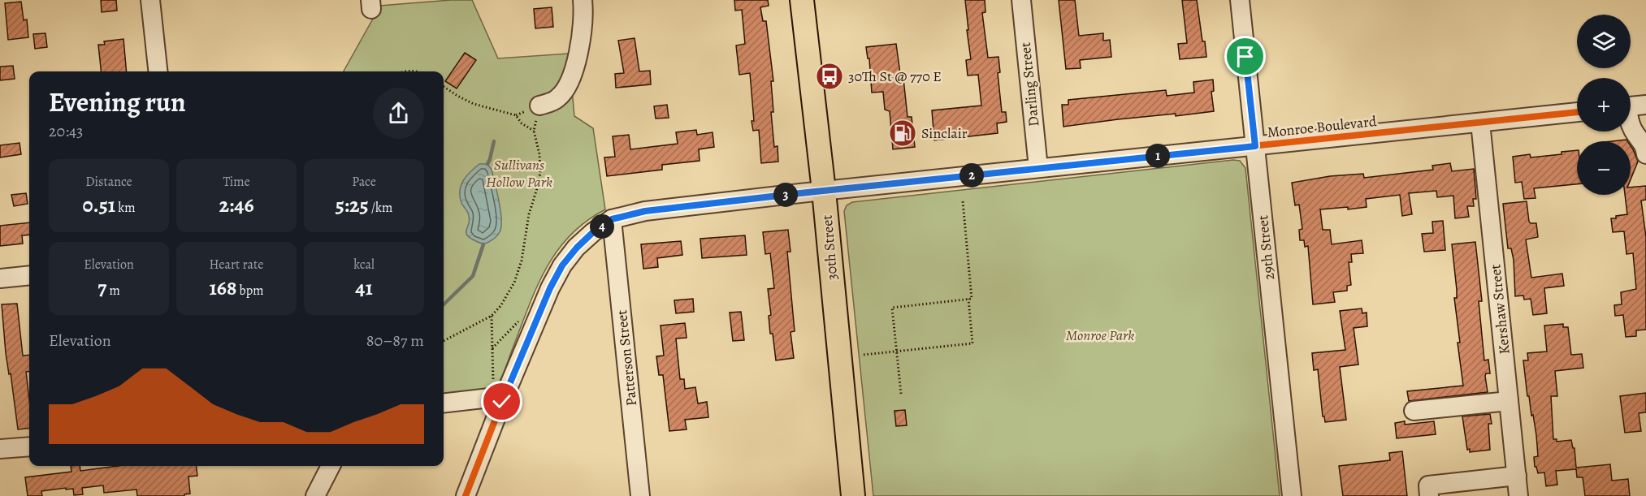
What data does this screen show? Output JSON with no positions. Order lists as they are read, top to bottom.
{
  "streets": {
    "main road": ["30th Street"],
    "street": [
      "Darling Street",
      "Monroe Boulevard",
      "29th Street",
      "Kershaw Street",
      "Patterson Street"
    ]
  },
  "crossings": [
    ["Darling Street", "Monroe Boulevard"],
    ["Monroe Boulevard", "30th Street"],
    ["Monroe Boulevard", "29th Street"],
    ["Monroe Boulevard", "Kershaw Street"],
    ["Monroe Boulevard", "Patterson Street"]
  ],
  "parks": ["Sullivans Hollow Park", "Monroe Park"],
  "places": {
    "bus stop": ["30Th St @ 770 E"],
    "fuel station": ["Sinclair"]
  },
  "page": {
    "map_buttons": ["+", "−"],
    "heading": ["Evening run", "20:43"],
    "pins": [
      "1",
      "2",
      "3",
      "4"
    ],
    "stats": [
      ["Distance", "0.51 km"],
      ["Time", "2:46"],
      ["Pace", "5:25 /km"],
      ["Elevation", "7 m"],
      ["Heart rate", "168 bpm"],
      ["kcal", "41"]
    ],
    "chart": ["Elevation", "80–87 m"]
  }
}
